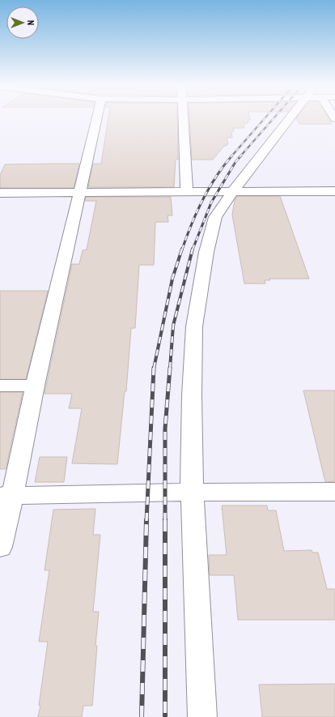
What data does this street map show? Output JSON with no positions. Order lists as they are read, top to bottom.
{
  "north": "right"
}
